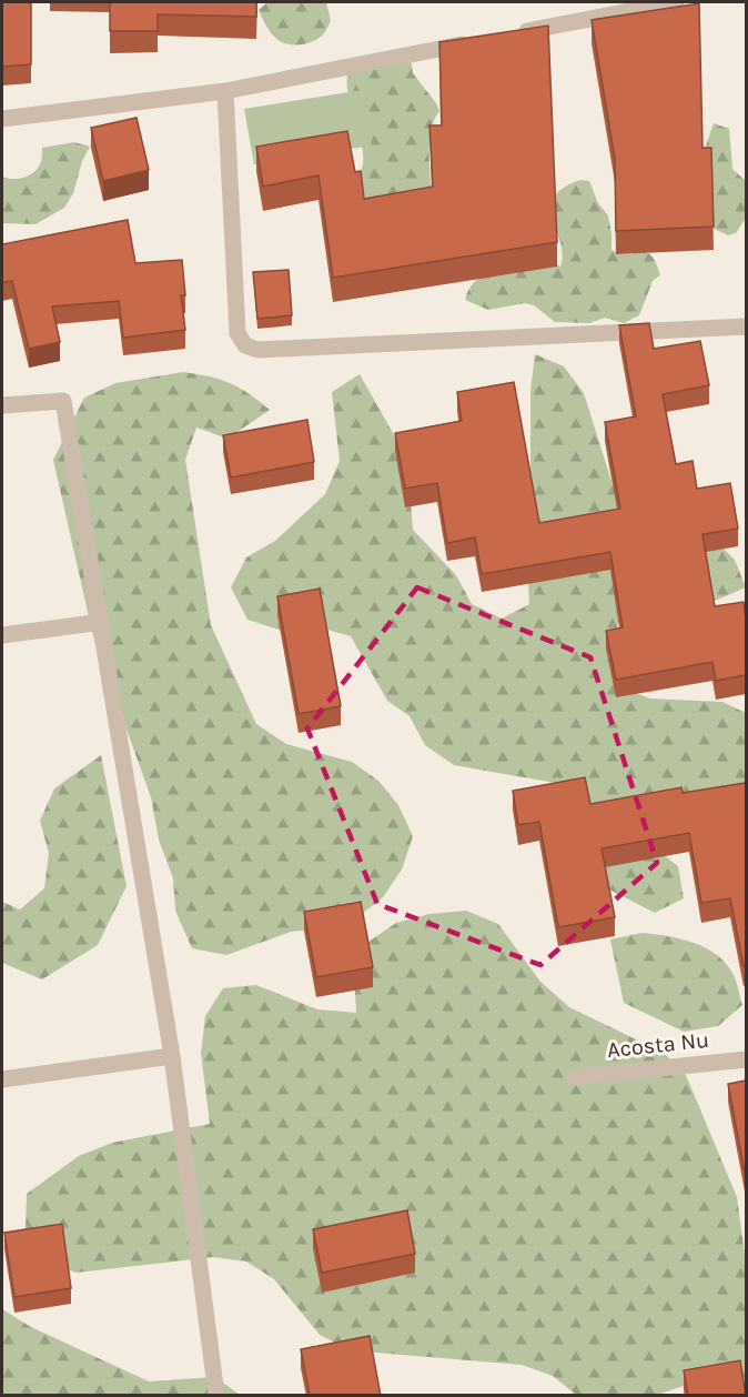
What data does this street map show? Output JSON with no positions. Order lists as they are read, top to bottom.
{
  "streets": {
    "street": ["Acosta Nu"]
  }
}
